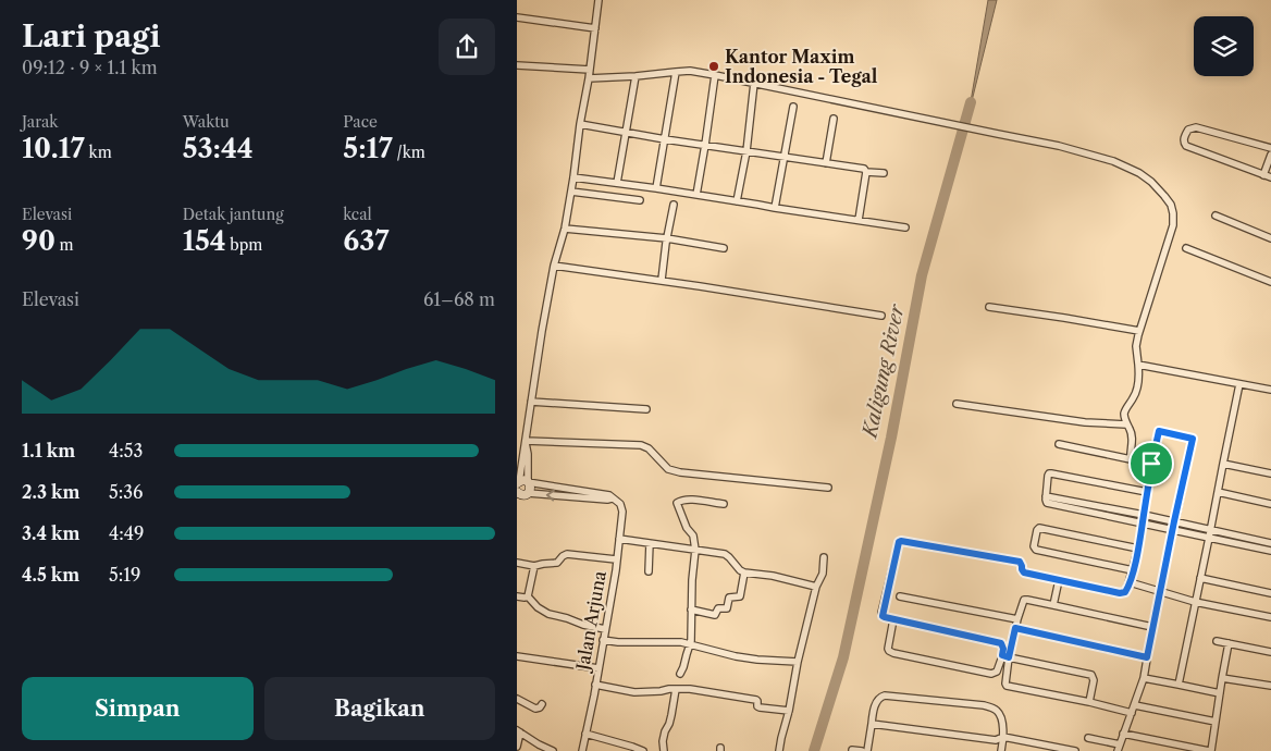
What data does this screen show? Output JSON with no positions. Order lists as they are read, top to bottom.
{
  "streets": {
    "street": ["Jalan Arjuna"]
  },
  "water": ["Kaligung River"],
  "places": ["Kantor Maxim Indonesia - Tegal"],
  "page": {
    "heading": ["Lari pagi", "09:12 · 9 × 1.1 km"],
    "stats": [
      ["Jarak", "10.17 km"],
      ["Waktu", "53:44"],
      ["Pace", "5:17 /km"],
      ["Elevasi", "90 m"],
      ["Detak jantung", "154 bpm"],
      ["kcal", "637"]
    ],
    "chart": ["Elevasi", "61–68 m"],
    "list": [
      {
        "name": "1.1 km",
        "note": "4:53"
      },
      {
        "name": "2.3 km",
        "note": "5:36"
      },
      {
        "name": "3.4 km",
        "note": "4:49"
      },
      {
        "name": "4.5 km",
        "note": "5:19"
      }
    ],
    "buttons": ["Simpan", "Bagikan"]
  }
}
